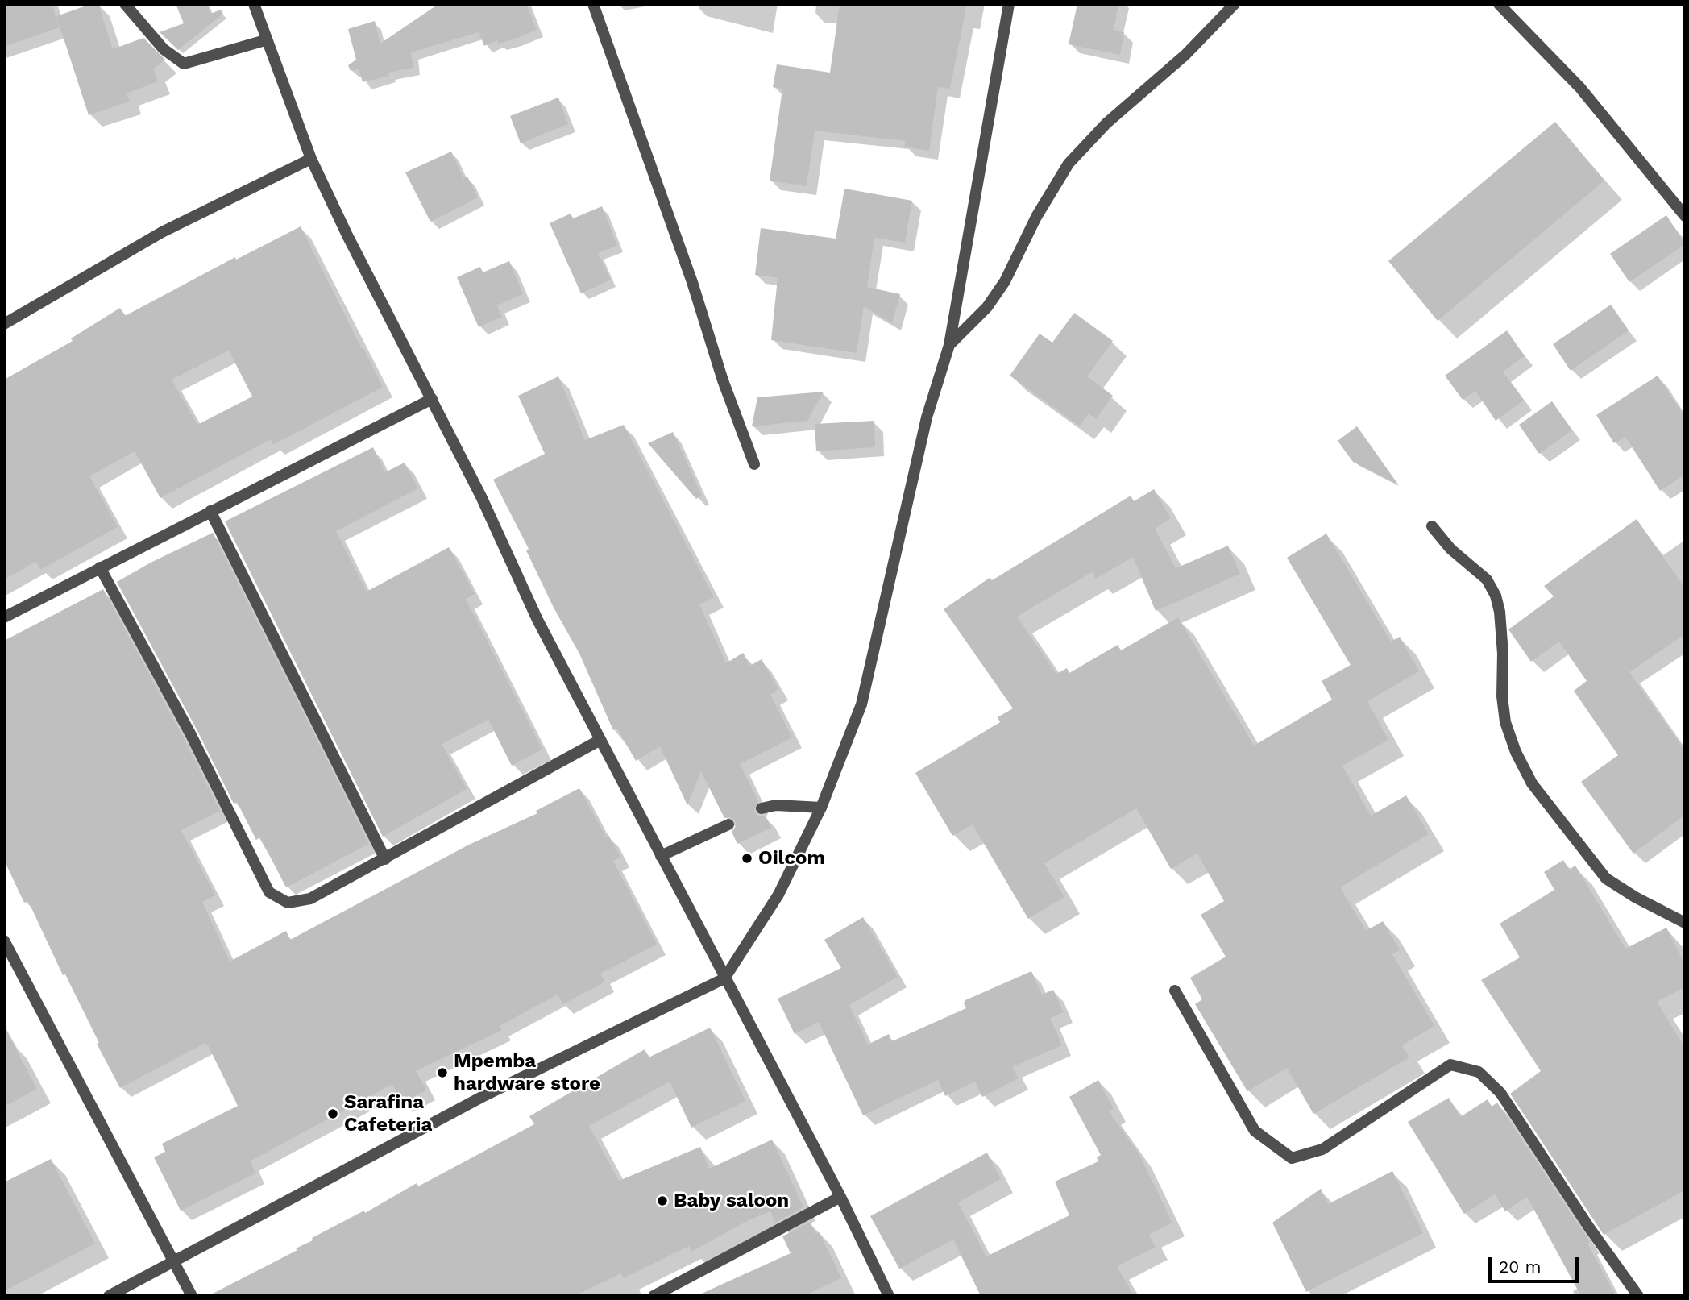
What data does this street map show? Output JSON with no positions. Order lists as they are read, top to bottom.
{
  "places": [
    "Oilcom",
    "Mpemba hardware store",
    "Sarafina Cafeteria",
    "Baby saloon"
  ],
  "scale_bar": "20 m"
}
